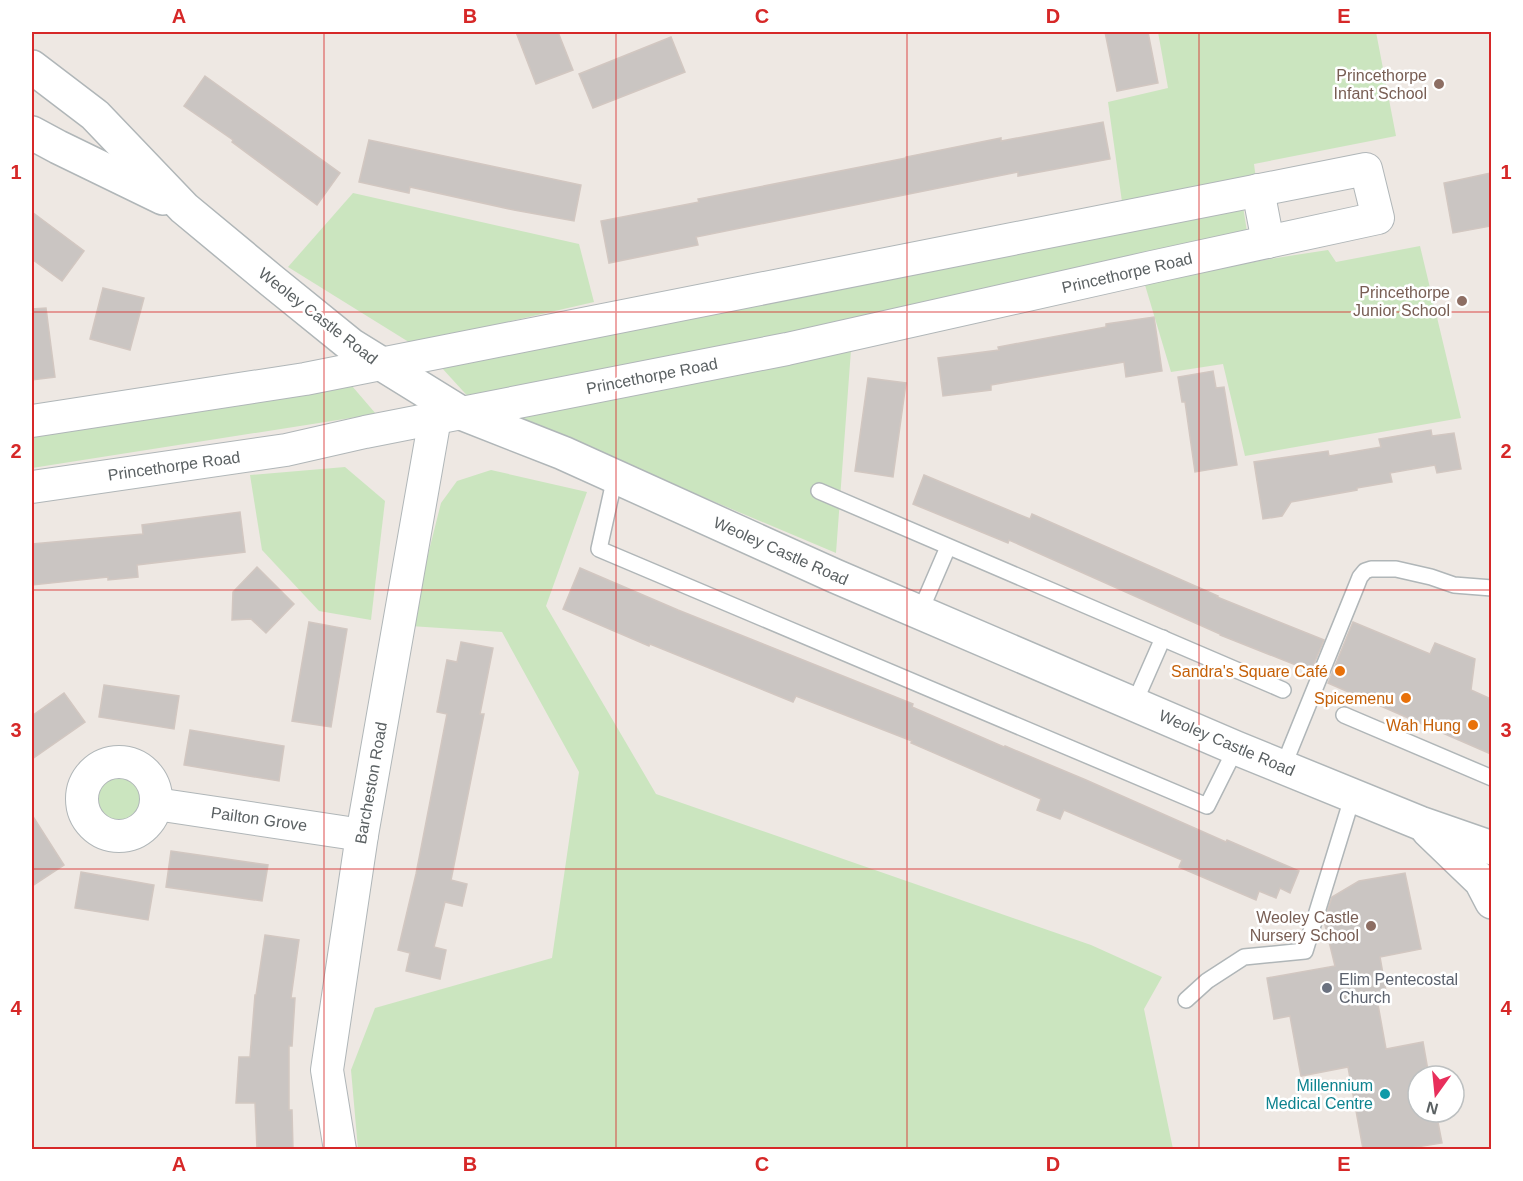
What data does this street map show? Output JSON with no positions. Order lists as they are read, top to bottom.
{
  "streets": {
    "street": [
      "Princethorpe Road",
      "Weoley Castle Road",
      "Barcheston Road",
      "Pailton Grove"
    ]
  },
  "crossings": [
    ["Princethorpe Road", "Weoley Castle Road"],
    ["Princethorpe Road", "Barcheston Road"],
    ["Weoley Castle Road", "Barcheston Road"],
    ["Barcheston Road", "Pailton Grove"]
  ],
  "places": [
    "Princethorpe Infant School",
    "Princethorpe Junior School",
    "Sandra's Square Café",
    "Spicemenu",
    "Wah Hung",
    "Weoley Castle Nursery School",
    "Elim Pentecostal Church",
    "Millennium Medical Centre"
  ],
  "north": "bottom",
  "grid": {
    "columns": [
      "A",
      "B",
      "C",
      "D",
      "E"
    ],
    "rows": [
      "1",
      "2",
      "3",
      "4"
    ]
  }
}
